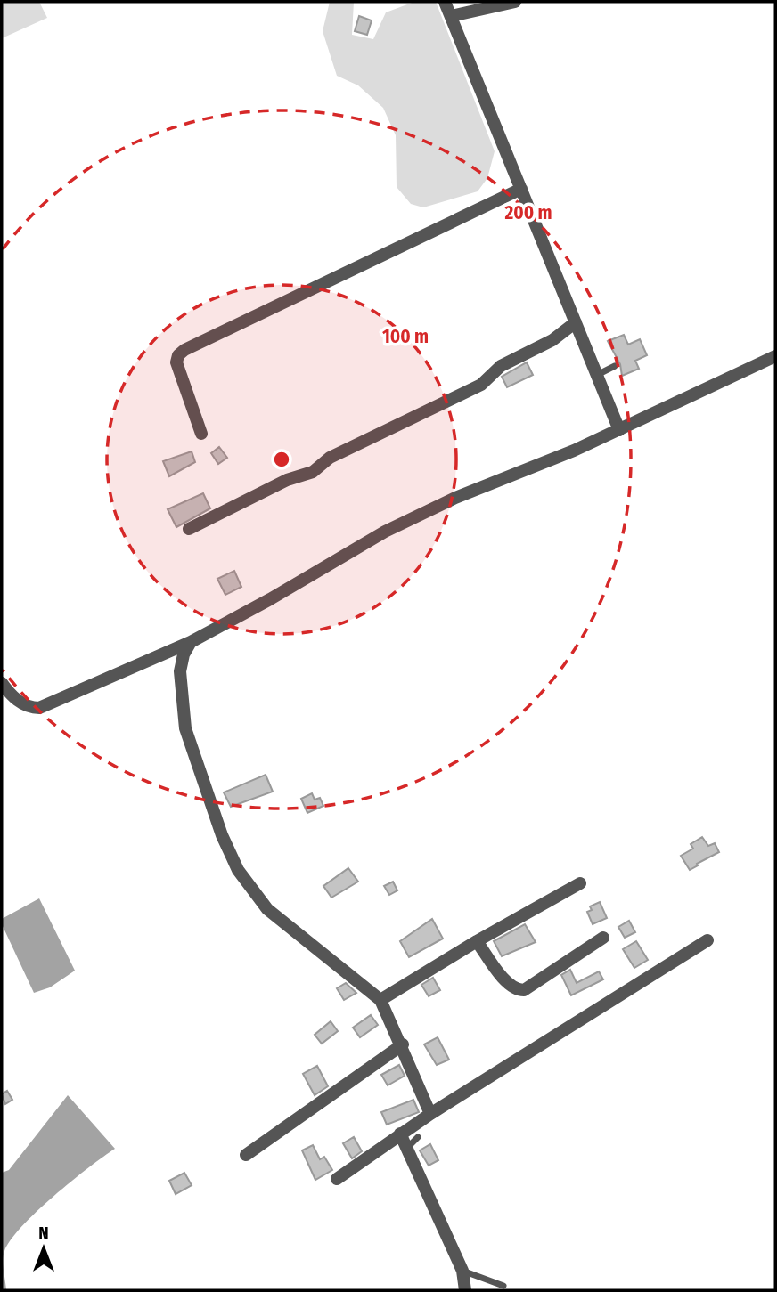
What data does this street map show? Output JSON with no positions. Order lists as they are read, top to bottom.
{
  "north": "top",
  "rings": ["200 m", "100 m"]
}
